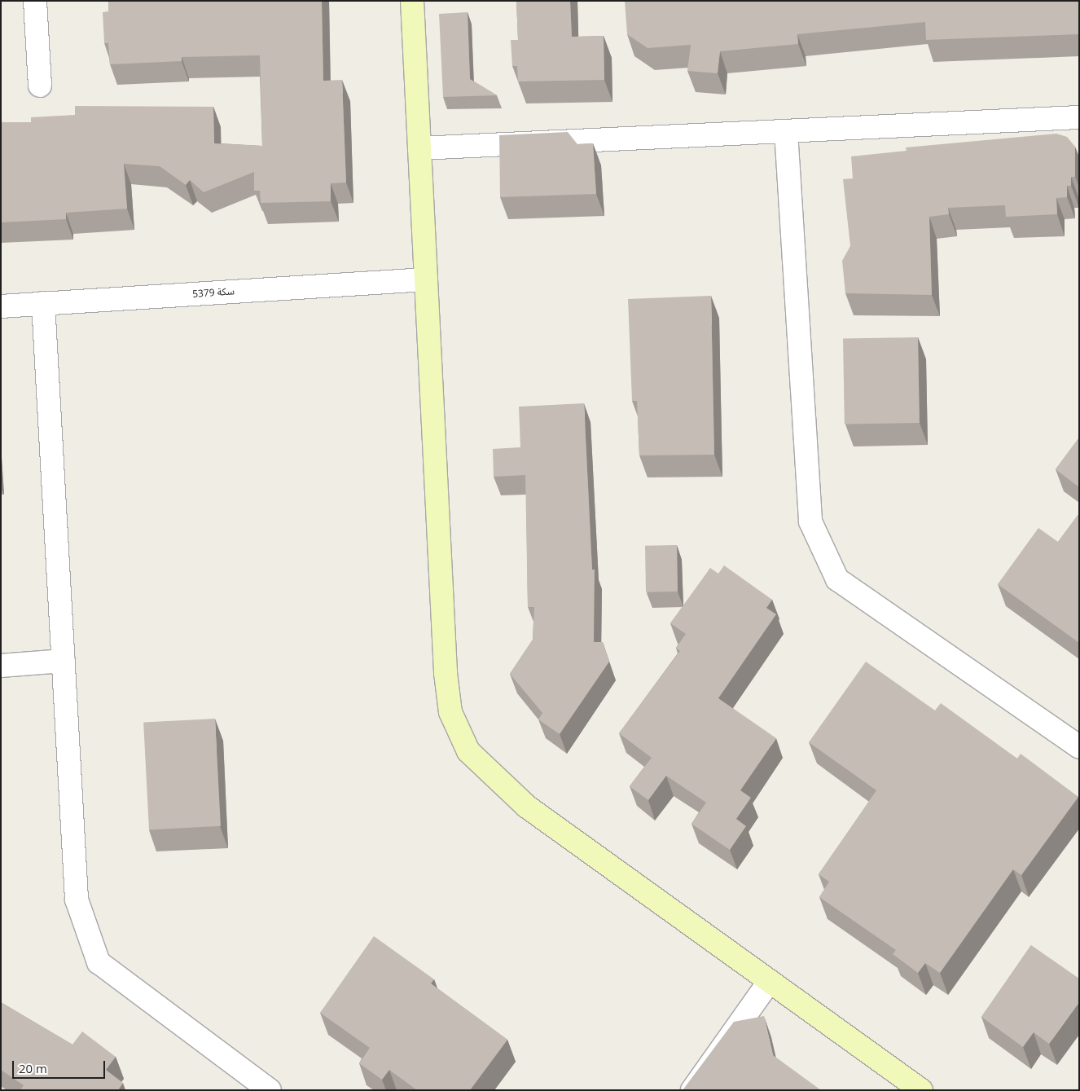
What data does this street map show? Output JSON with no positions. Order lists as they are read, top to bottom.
{
  "streets": {
    "street": ["سكة 5379"]
  },
  "scale_bar": "20 m"
}
